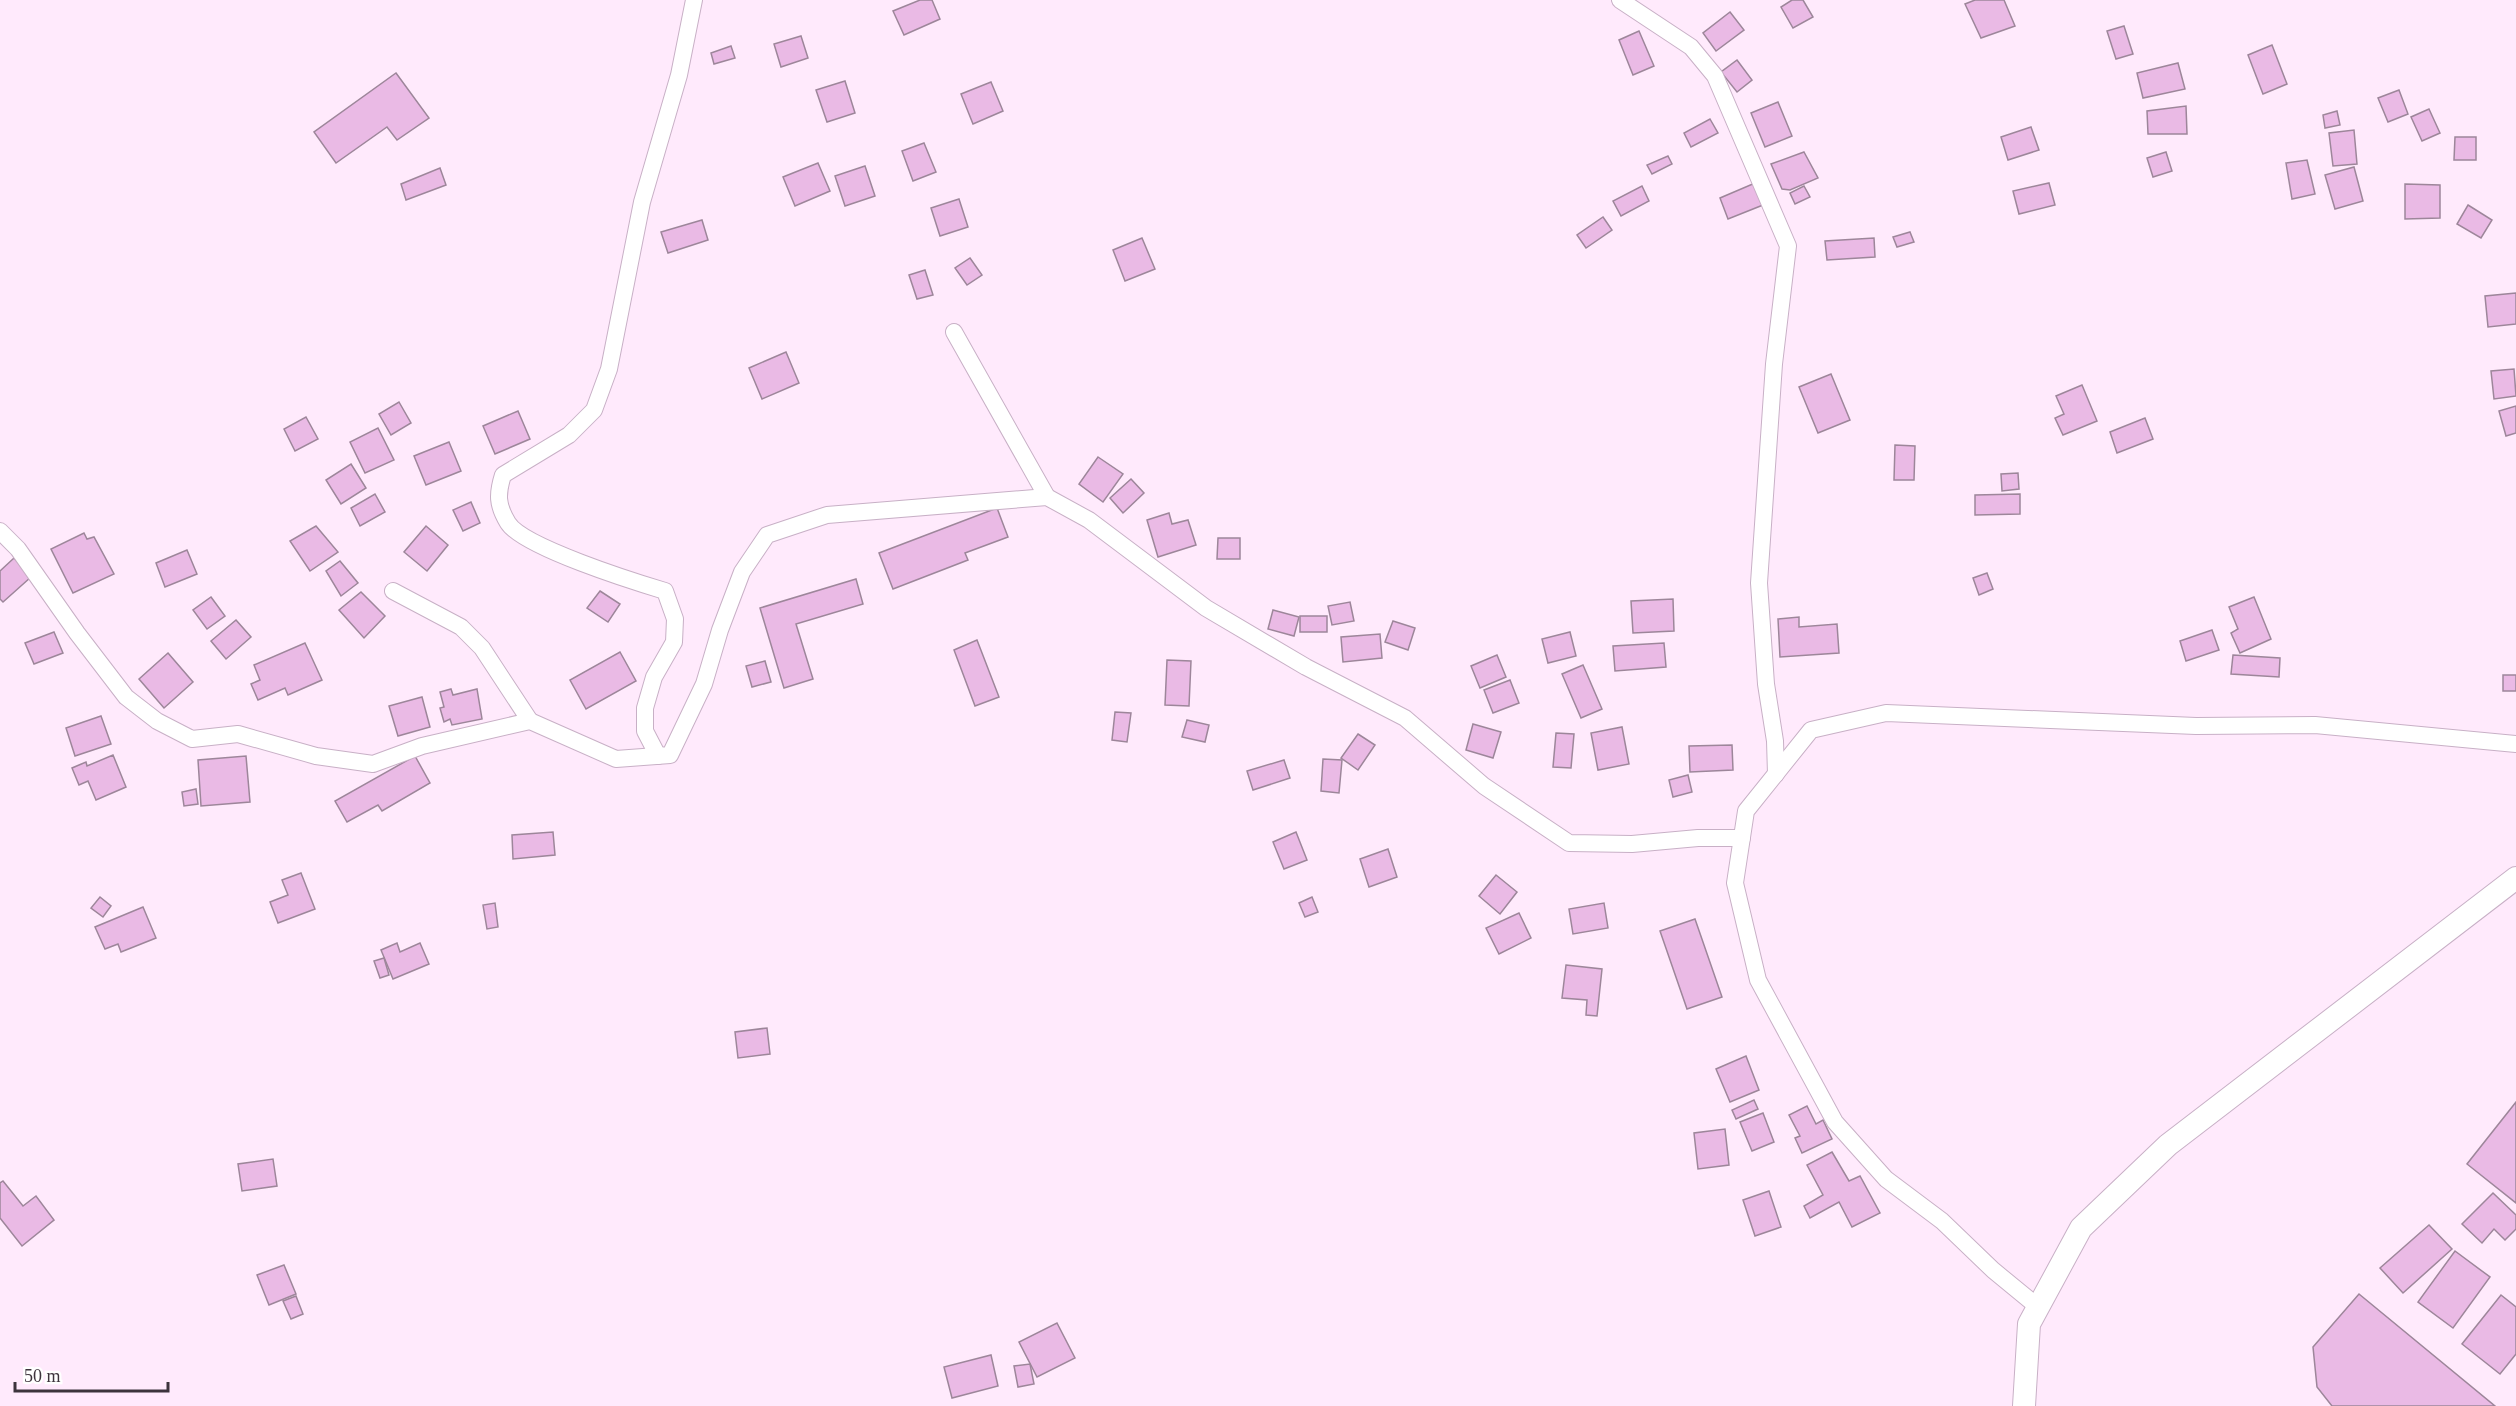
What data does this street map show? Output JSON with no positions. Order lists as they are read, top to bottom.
{
  "scale_bar": "50 m"
}
